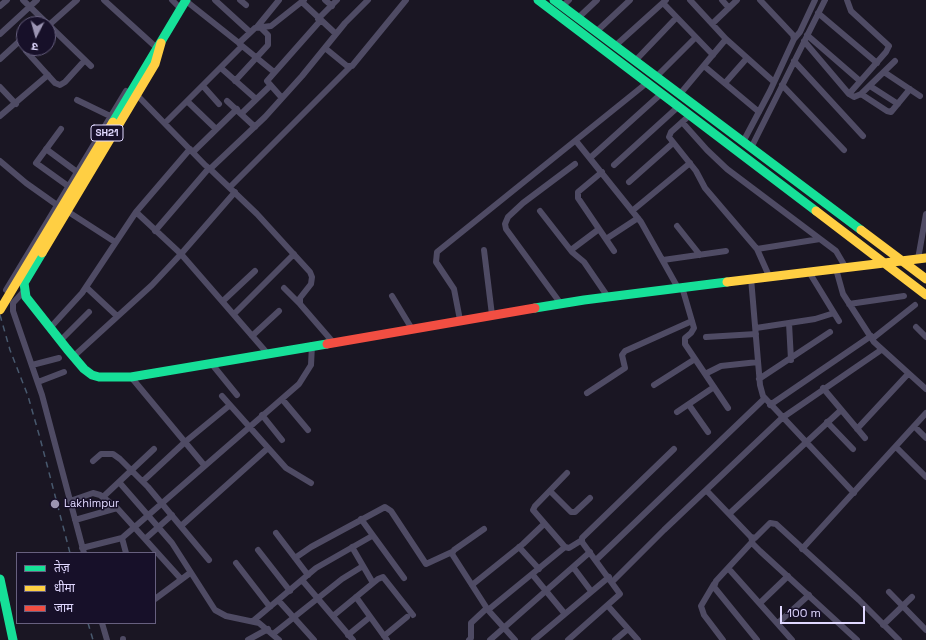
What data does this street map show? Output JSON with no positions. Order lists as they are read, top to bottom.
{
  "streets": {
    "main road": ["SH21"]
  },
  "places": ["Lakhimpur"],
  "legend": ["तेज़", "धीमा", "जाम"],
  "scale_bar": "100 m",
  "north": "bottom"
}
